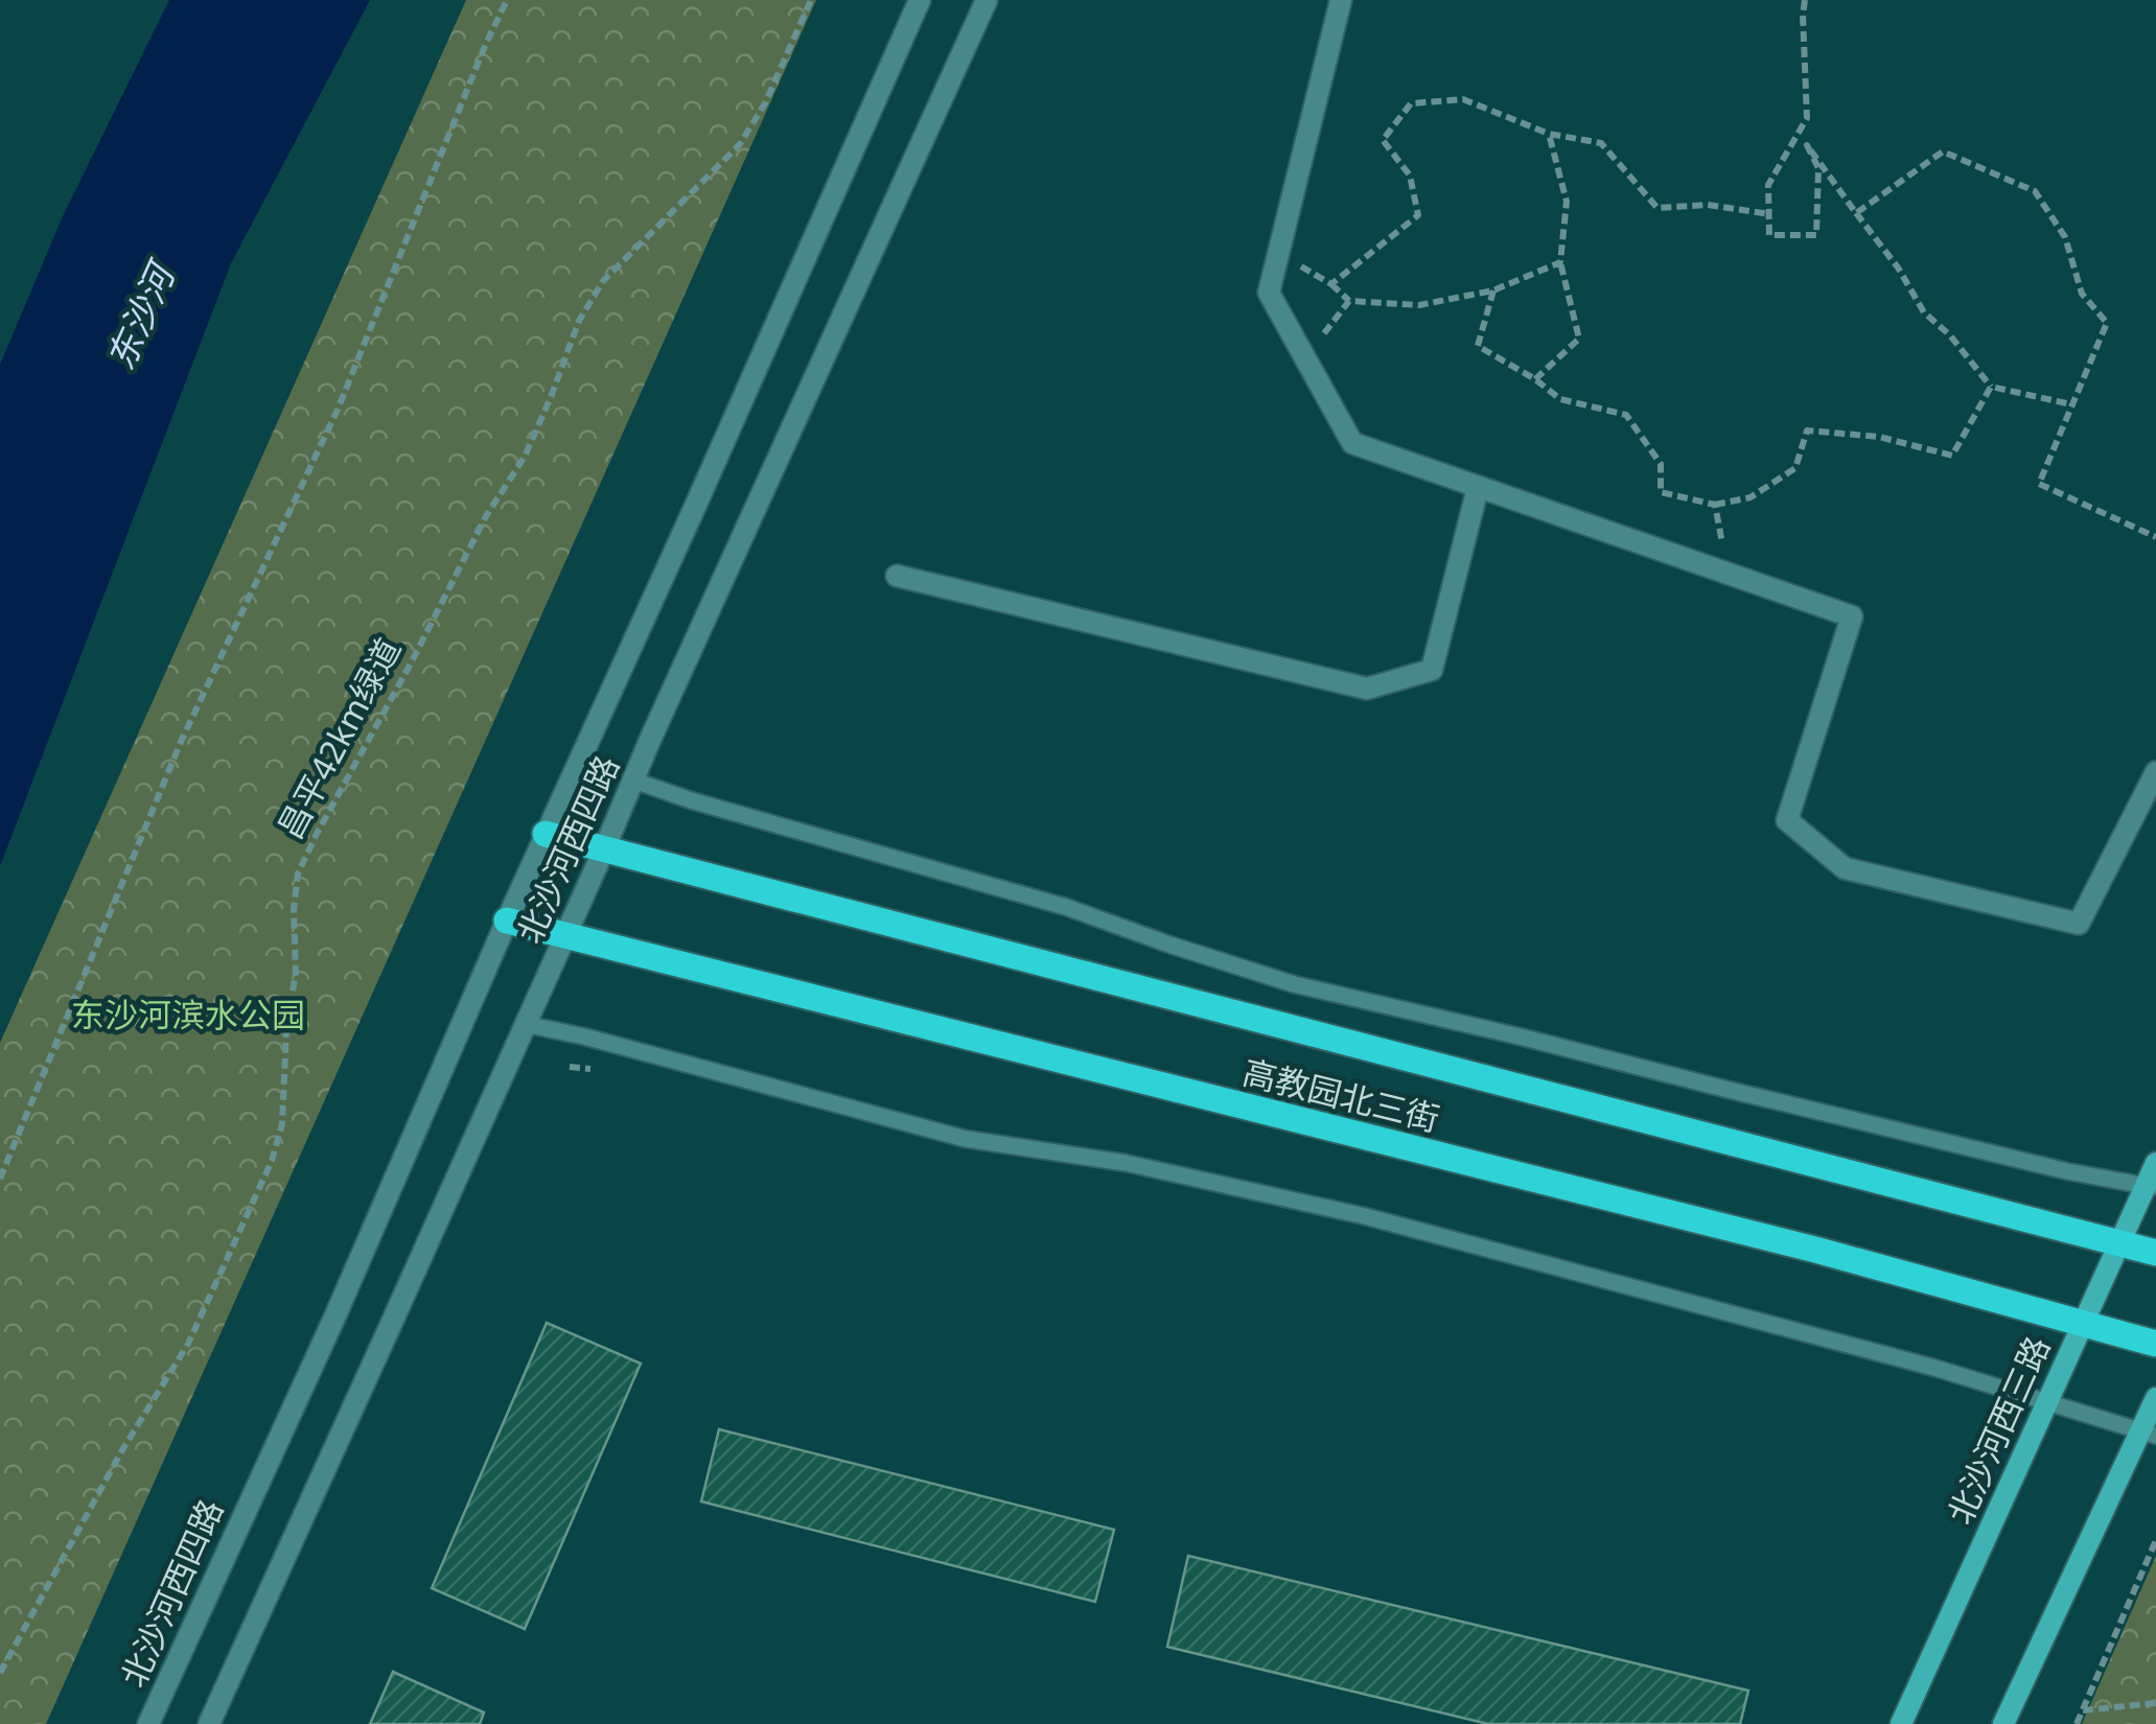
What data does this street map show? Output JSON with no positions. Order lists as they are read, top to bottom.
{
  "streets": {
    "main road": ["高教园北三街", "北沙河西三路"],
    "street": ["北沙河西四路"],
    "path": ["昌平42km绿道"]
  },
  "crossings": [
    ["北沙河西四路", "高教园北三街"],
    ["高教园北三街", "北沙河西三路"]
  ],
  "water": ["东沙河"],
  "parks": ["东沙河滨水公园"]
}
